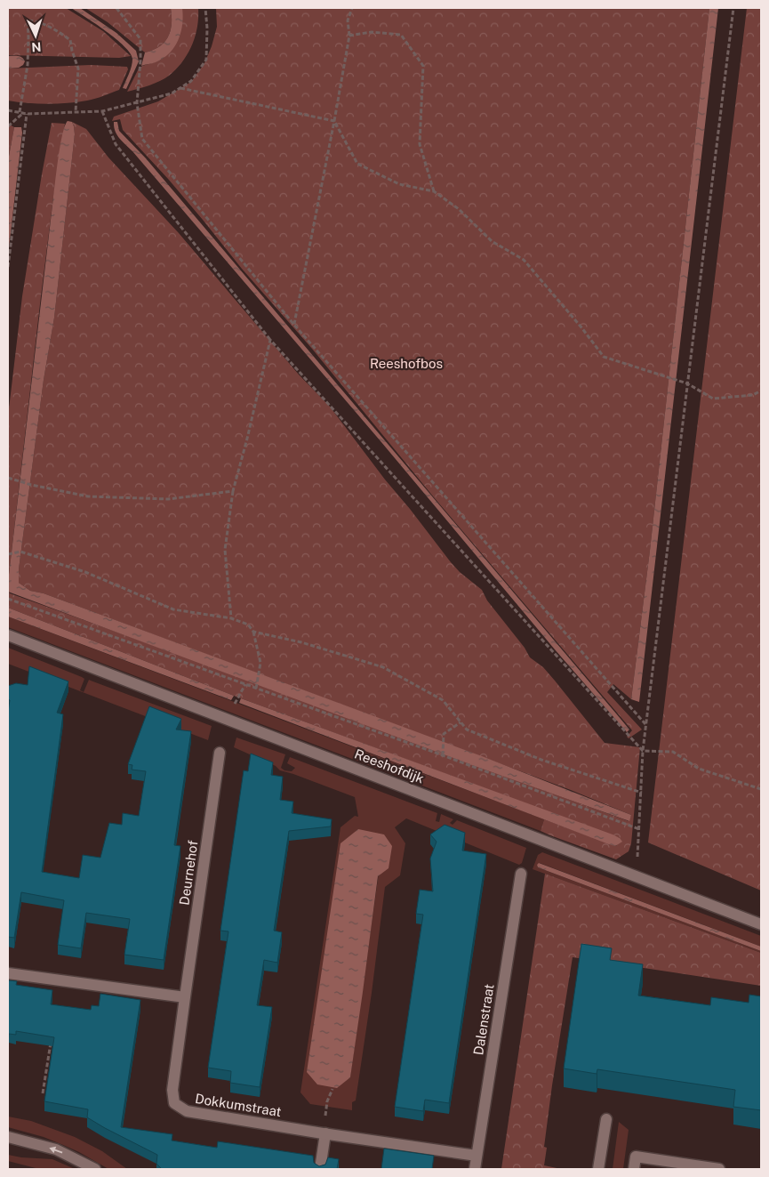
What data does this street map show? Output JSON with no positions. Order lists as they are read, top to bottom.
{
  "streets": {
    "street": [
      "Reeshofdijk",
      "Deurnehof",
      "Dalenstraat",
      "Dokkumstraat"
    ]
  },
  "crossings": [
    ["Deurnehof", "Dokkumstraat"],
    ["Dalenstraat", "Dokkumstraat"]
  ],
  "parks": ["Reeshofbos"],
  "north": "bottom"
}
